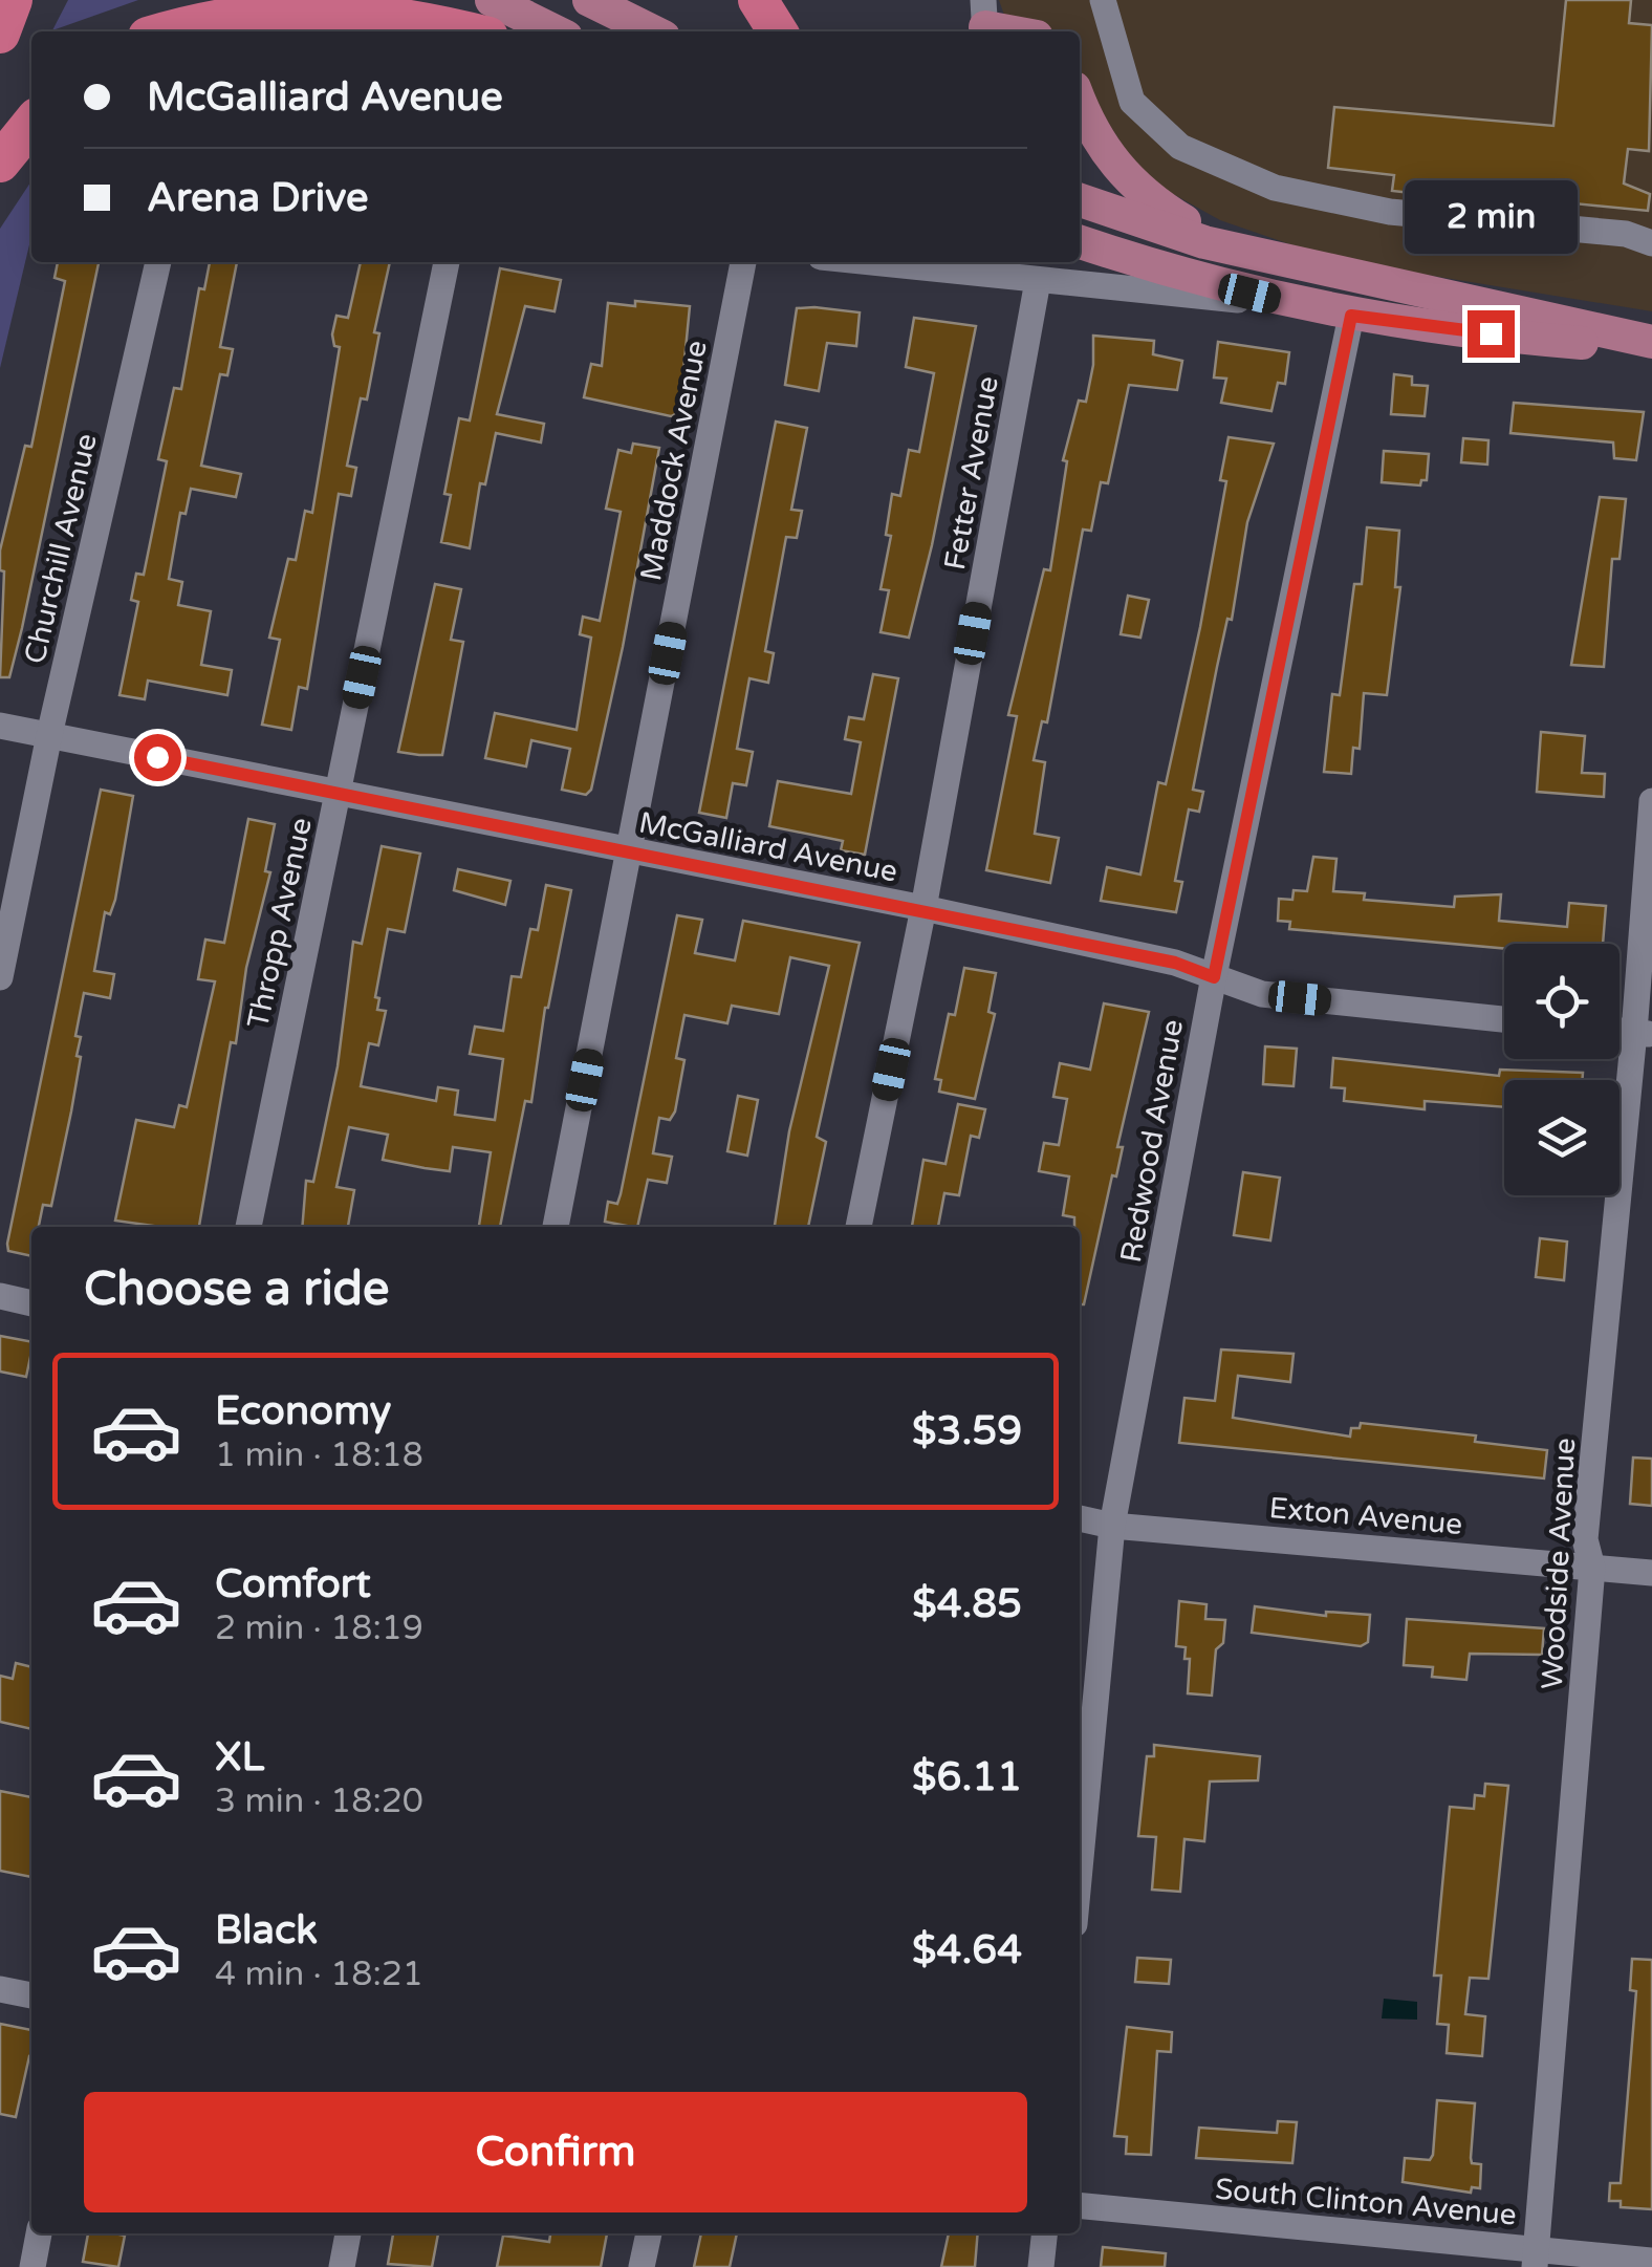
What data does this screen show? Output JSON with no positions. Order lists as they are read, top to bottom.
{
  "streets": {
    "street": [
      "Maddock Avenue",
      "Fetter Avenue",
      "Churchill Avenue",
      "McGalliard Avenue",
      "Thropp Avenue",
      "Redwood Avenue",
      "Exton Avenue",
      "Woodside Avenue",
      "South Clinton Avenue"
    ]
  },
  "crossings": [
    ["Maddock Avenue", "McGalliard Avenue"],
    ["Fetter Avenue", "McGalliard Avenue"],
    ["Churchill Avenue", "McGalliard Avenue"],
    ["McGalliard Avenue", "Thropp Avenue"],
    ["McGalliard Avenue", "Redwood Avenue"],
    ["Redwood Avenue", "Exton Avenue"],
    ["Exton Avenue", "Woodside Avenue"],
    ["Woodside Avenue", "South Clinton Avenue"]
  ],
  "page": {
    "banner": ["McGalliard Avenue", "Arena Drive"],
    "bubble": "2 min",
    "heading": "Choose a ride",
    "list": [
      {
        "name": "Economy",
        "note": "1 min · 18:18",
        "value": "$3.59"
      },
      {
        "name": "Comfort",
        "note": "2 min · 18:19",
        "value": "$4.85"
      },
      {
        "name": "XL",
        "note": "3 min · 18:20",
        "value": "$6.11"
      },
      {
        "name": "Black",
        "note": "4 min · 18:21",
        "value": "$4.64"
      }
    ],
    "buttons": "Confirm"
  }
}
